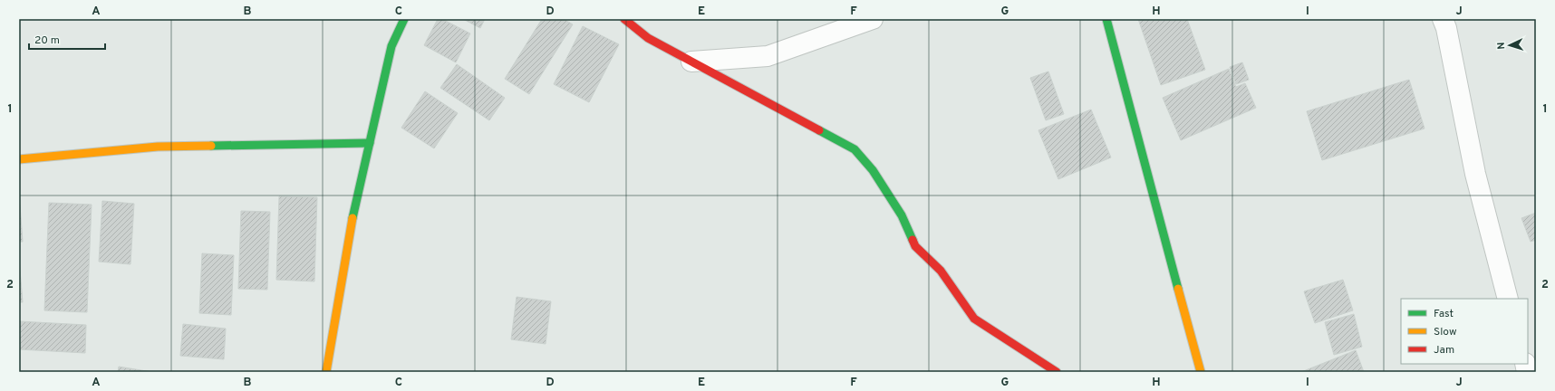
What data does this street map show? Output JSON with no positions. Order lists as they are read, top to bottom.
{
  "legend": ["Fast", "Slow", "Jam"],
  "scale_bar": "20 m",
  "north": "left",
  "grid": {
    "columns": [
      "A",
      "B",
      "C",
      "D",
      "E",
      "F",
      "G",
      "H",
      "I",
      "J"
    ],
    "rows": ["1", "2"]
  }
}
